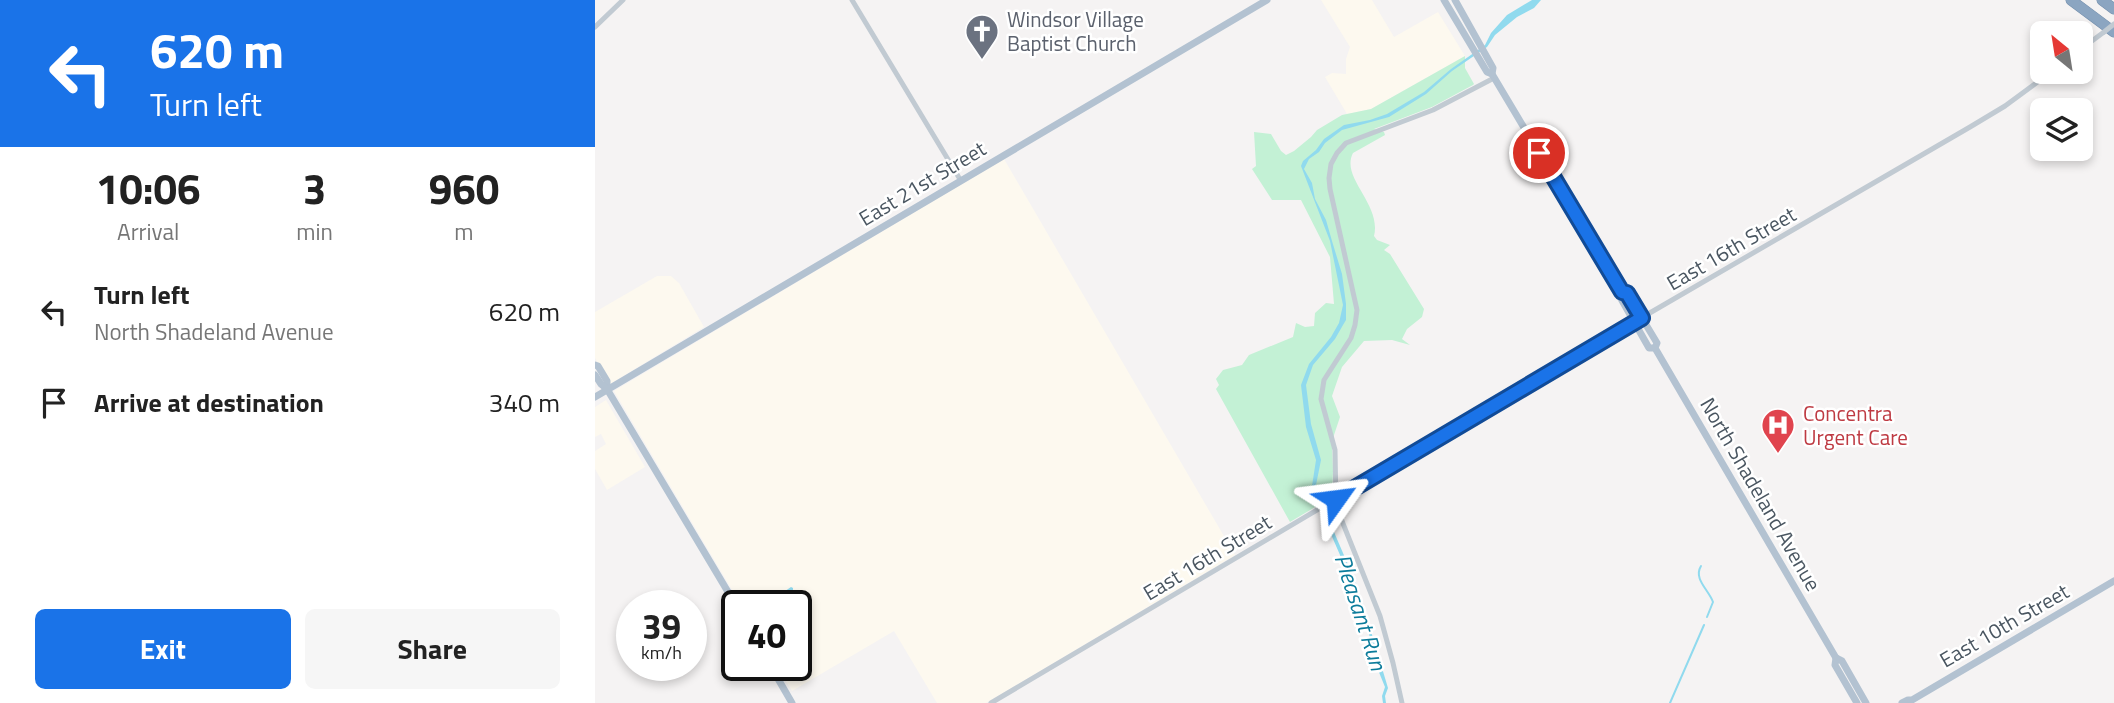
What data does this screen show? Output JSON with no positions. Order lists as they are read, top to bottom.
{
  "streets": {
    "main road": ["East 21st Street", "North Shadeland Avenue", "East 10th Street"],
    "street": ["East 16th Street"]
  },
  "crossings": [
    ["East 16th Street", "North Shadeland Avenue"]
  ],
  "water": ["Pleasant Run"],
  "places": {
    "church": ["Windsor Village Baptist Church"],
    "hospital": ["Concentra Urgent Care"]
  },
  "north": "top left",
  "page": {
    "turn": ["620 m", "Turn left"],
    "eta": [
      "10:06",
      "Arrival",
      "3",
      "min",
      "960",
      "m"
    ],
    "list": [
      {
        "name": "Turn left",
        "note": "North Shadeland Avenue",
        "value": "620 m"
      },
      {
        "name": "Arrive at destination",
        "value": "340 m"
      }
    ],
    "speed": "39 km/h",
    "limit": "40",
    "buttons": ["Exit", "Share"]
  }
}
